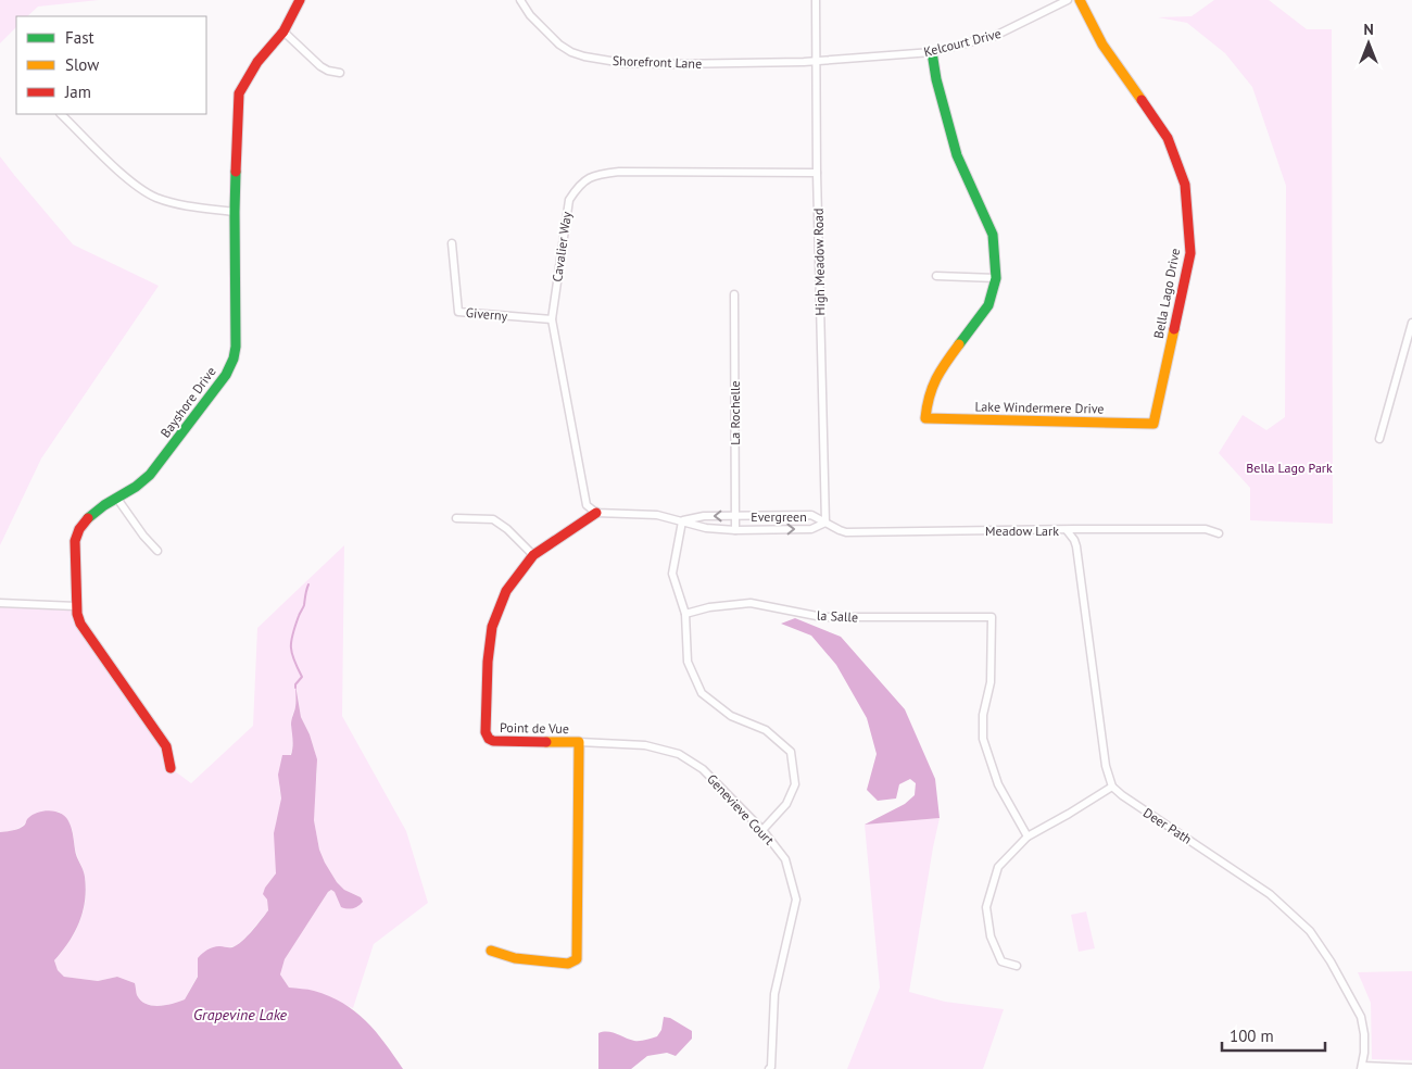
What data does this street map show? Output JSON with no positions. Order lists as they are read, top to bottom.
{
  "streets": {
    "street": [
      "Kelcourt Drive",
      "Shorefront Lane",
      "Cavalier Way",
      "High Meadow Road",
      "Bella Lago Drive",
      "Giverny",
      "Bayshore Drive",
      "Lake Windermere Drive",
      "La Rochelle",
      "Evergreen",
      "Meadow Lark",
      "la Salle",
      "Point de Vue",
      "Genevieve Court",
      "Deer Path"
    ]
  },
  "crossings": [
    ["Kelcourt Drive", "Shorefront Lane"],
    ["Kelcourt Drive", "High Meadow Road"],
    ["Shorefront Lane", "High Meadow Road"],
    ["Cavalier Way", "High Meadow Road"],
    ["Cavalier Way", "Giverny"],
    ["Cavalier Way", "Evergreen"],
    ["Cavalier Way", "Point de Vue"],
    ["High Meadow Road", "Evergreen"],
    ["High Meadow Road", "Meadow Lark"],
    ["Bella Lago Drive", "Lake Windermere Drive"],
    ["La Rochelle", "Evergreen"],
    ["Evergreen", "Meadow Lark"],
    ["Evergreen", "Point de Vue"],
    ["Point de Vue", "Genevieve Court"]
  ],
  "water": ["Grapevine Lake"],
  "parks": ["Bella Lago Park"],
  "legend": ["Fast", "Slow", "Jam"],
  "scale_bar": "100 m",
  "north": "top"
}
